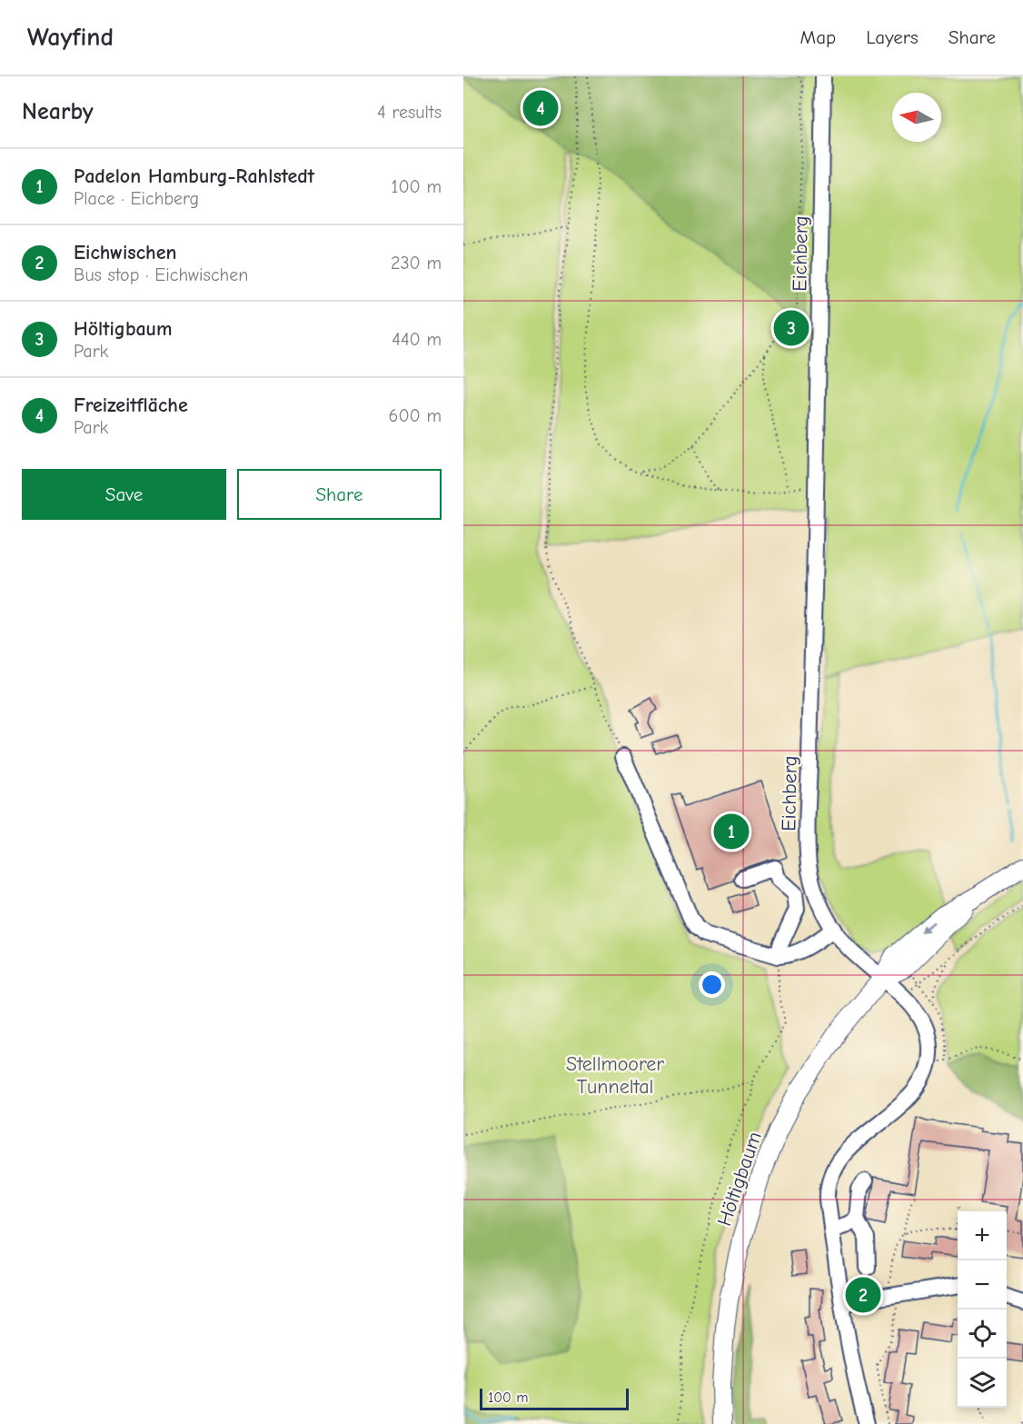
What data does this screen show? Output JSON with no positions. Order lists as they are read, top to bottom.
{
  "streets": {
    "main road": ["Höltigbaum"],
    "street": ["Eichberg"]
  },
  "crossings": [
    ["Eichberg", "Höltigbaum"]
  ],
  "parks": ["Stellmoorer Tunneltal"],
  "scale_bar": "100 m",
  "north": "left",
  "page": {
    "header": "Wayfind",
    "nav": ["Map", "Layers", "Share"],
    "heading": ["Nearby", "4 results"],
    "pins": [
      "4",
      "3",
      "1",
      "2"
    ],
    "list": [
      {
        "mark": "1",
        "name": "Padelon Hamburg-Rahlstedt",
        "note": "Place · Eichberg",
        "value": "100 m"
      },
      {
        "mark": "2",
        "name": "Eichwischen",
        "note": "Bus stop · Eichwischen",
        "value": "230 m"
      },
      {
        "mark": "3",
        "name": "Höltigbaum",
        "note": "Park",
        "value": "440 m"
      },
      {
        "mark": "4",
        "name": "Freizeitfläche",
        "note": "Park",
        "value": "600 m"
      }
    ],
    "buttons": ["Save", "Share"],
    "map_buttons": ["+", "−"],
    "scale": "100 m"
  }
}
